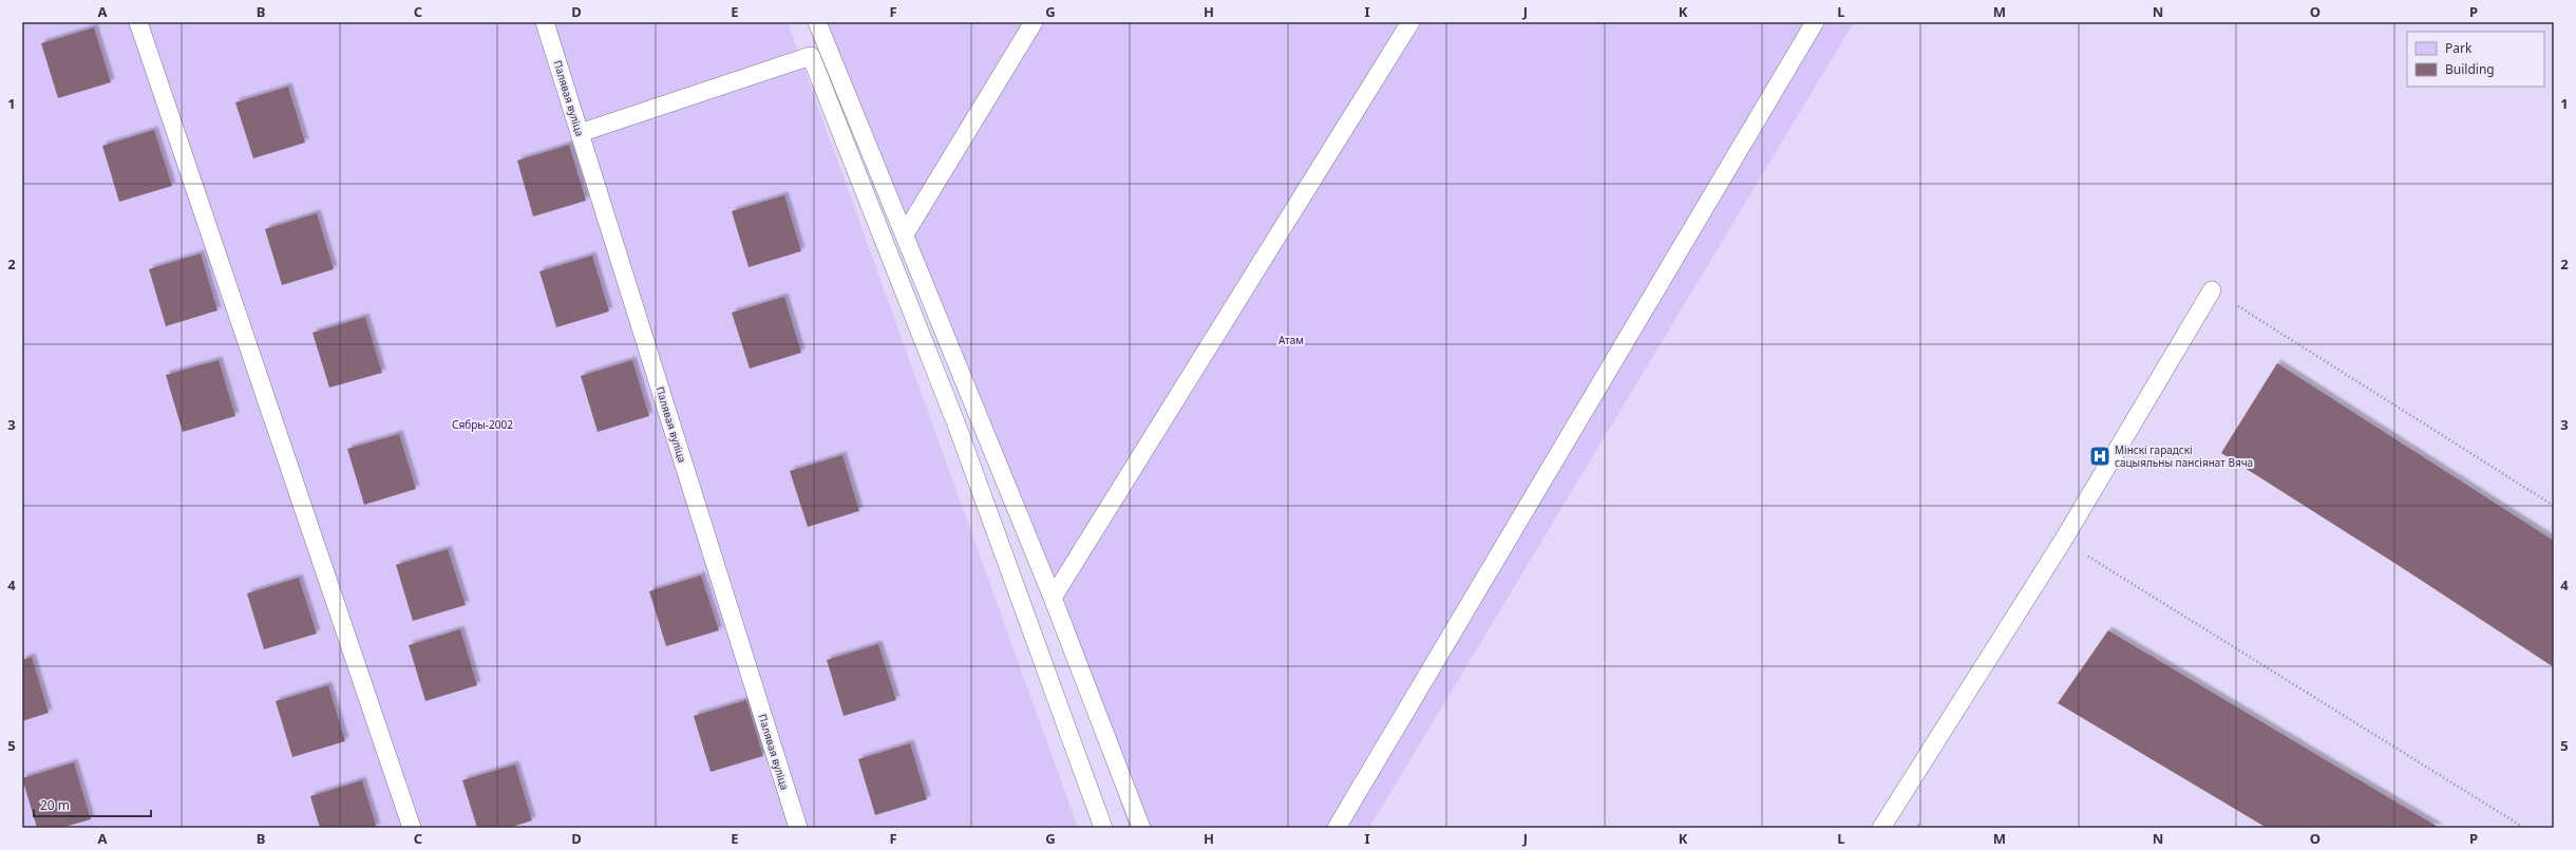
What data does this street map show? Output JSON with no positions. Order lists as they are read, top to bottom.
{
  "streets": {
    "lane": ["Палявая вуліца"]
  },
  "parks": ["Атам", "Сябры-2002"],
  "places": {
    "hospital": ["Мінскі гарадскі сацыяльны пансіянат Вяча"]
  },
  "legend": ["Park", "Building"],
  "scale_bar": "20 m",
  "grid": {
    "columns": [
      "A",
      "B",
      "C",
      "D",
      "E",
      "F",
      "G",
      "H",
      "I",
      "J",
      "K",
      "L",
      "M",
      "N",
      "O",
      "P"
    ],
    "rows": [
      "1",
      "2",
      "3",
      "4",
      "5"
    ]
  }
}
